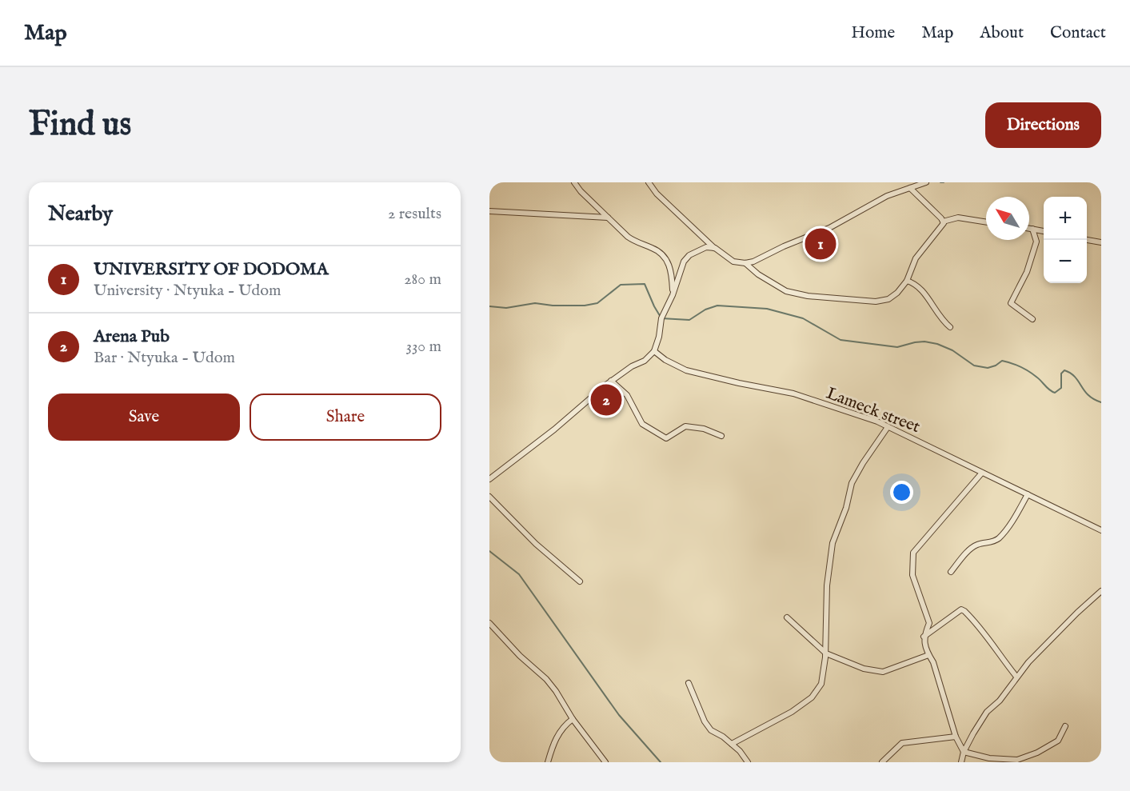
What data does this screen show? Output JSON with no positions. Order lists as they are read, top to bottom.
{
  "streets": {
    "street": ["Lameck street"]
  },
  "north": "top left",
  "page": {
    "header": "Map",
    "nav": [
      "Home",
      "Map",
      "About",
      "Contact"
    ],
    "buttons": [
      "Directions",
      ["Save", "Share"]
    ],
    "title": "Find us",
    "heading": ["Nearby", "2 results"],
    "map_buttons": ["+", "−"],
    "pins": ["1", "2"],
    "list": [
      {
        "mark": "1",
        "name": "UNIVERSITY OF DODOMA",
        "note": "University · Ntyuka - Udom",
        "value": "280 m"
      },
      {
        "mark": "2",
        "name": "Arena Pub",
        "note": "Bar · Ntyuka - Udom",
        "value": "330 m"
      }
    ]
  }
}
